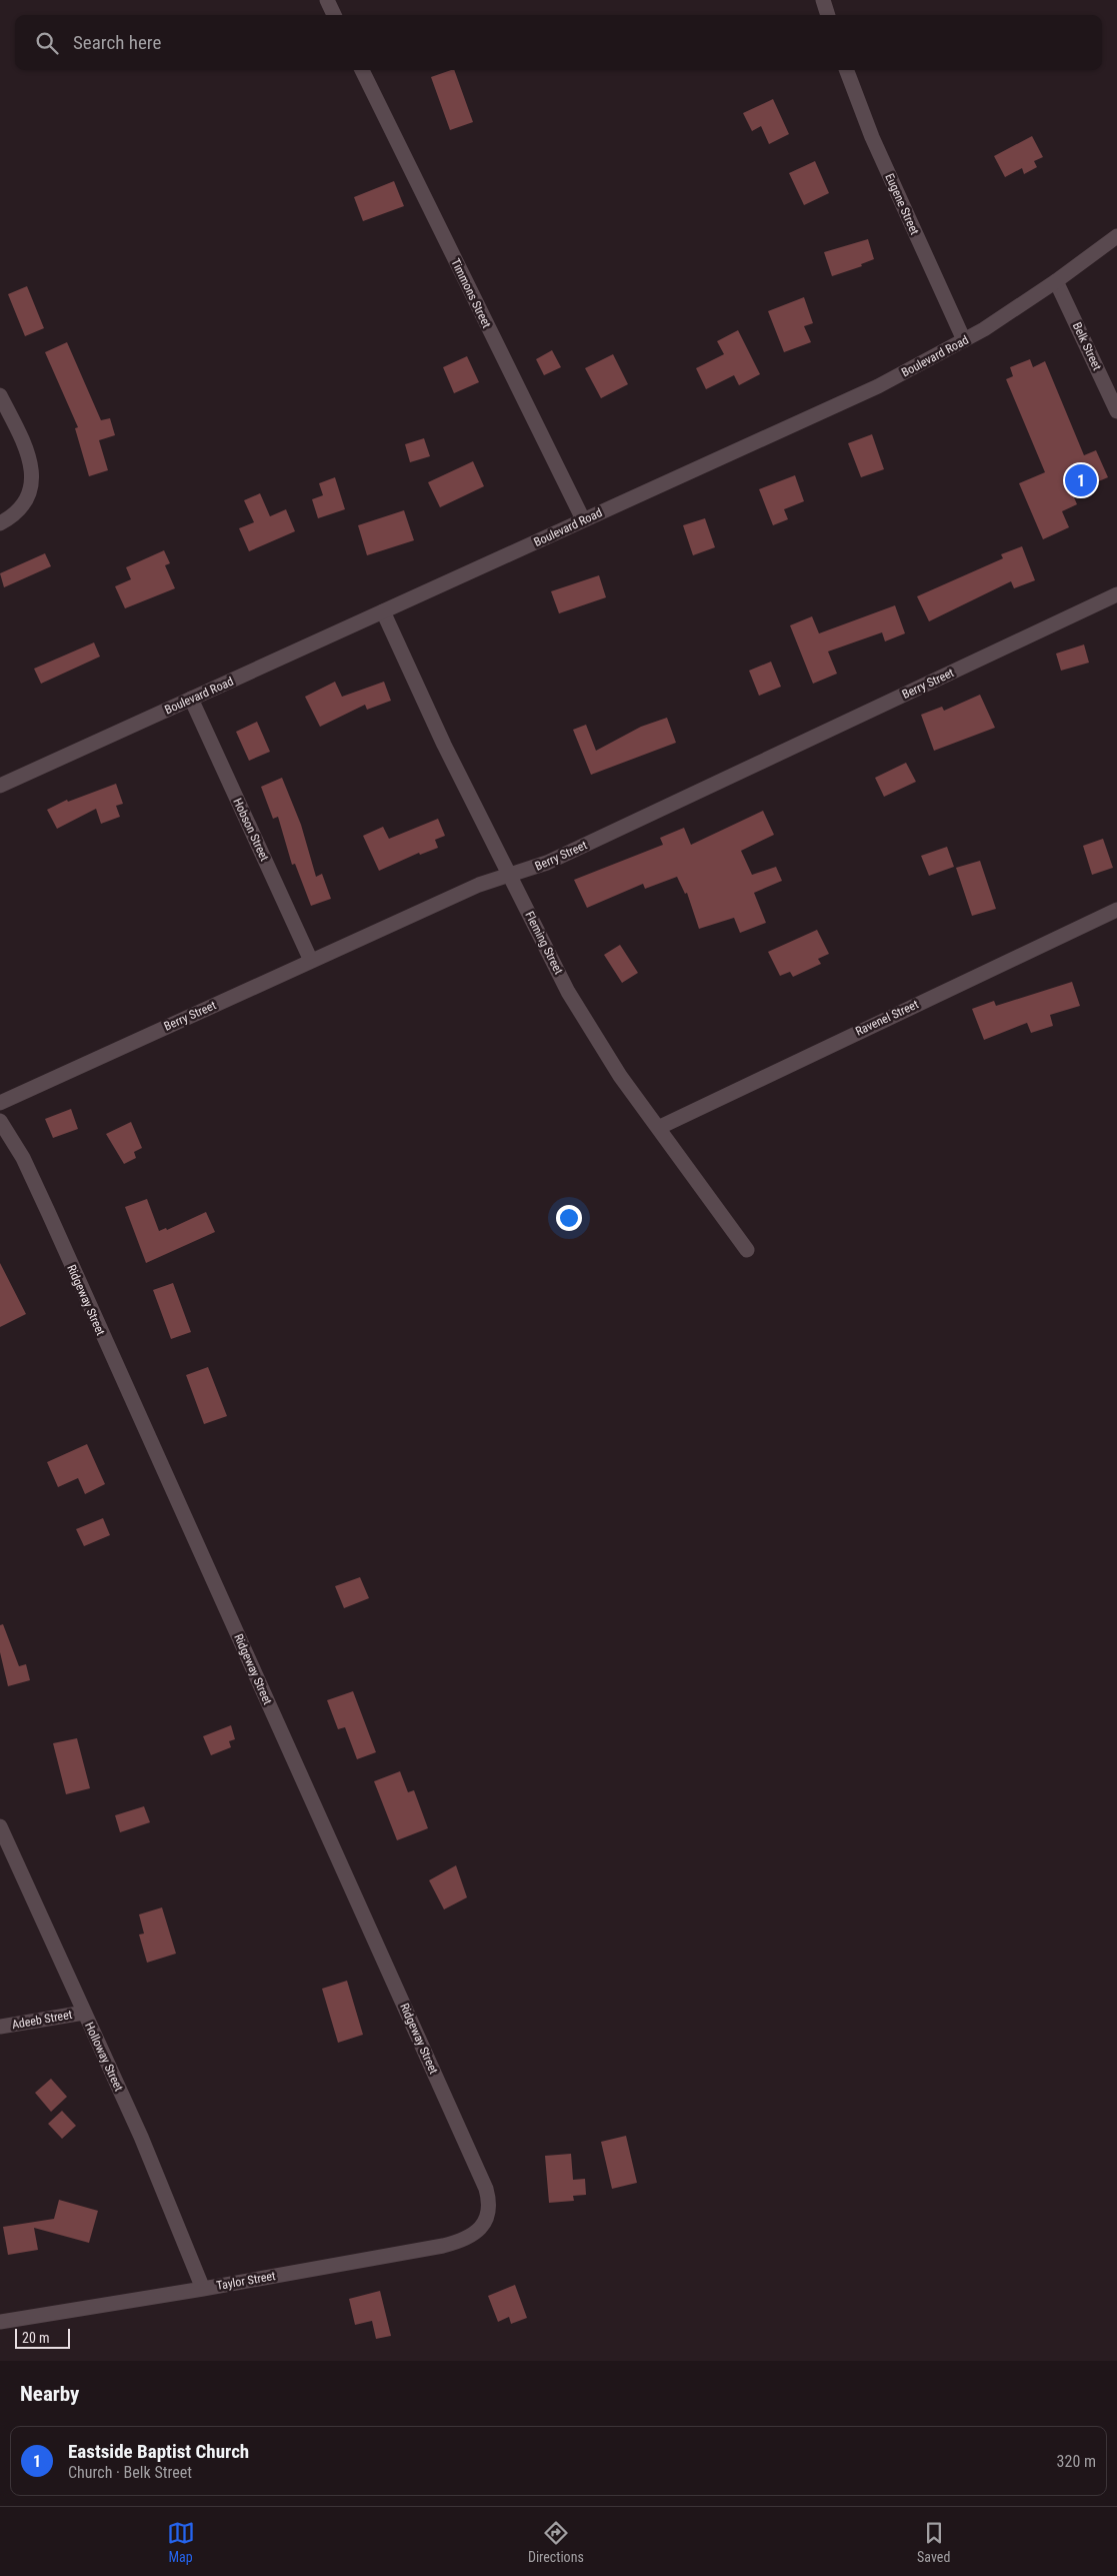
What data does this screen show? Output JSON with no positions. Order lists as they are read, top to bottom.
{
  "streets": {
    "street": [
      "Eugene Street",
      "Timmons Street",
      "Belk Street",
      "Boulevard Road",
      "Berry Street",
      "Hobson Street",
      "Fleming Street",
      "Ravenel Street",
      "Ridgeway Street",
      "Adeeb Street",
      "Holloway Street",
      "Taylor Street"
    ]
  },
  "crossings": [
    ["Eugene Street", "Boulevard Road"],
    ["Timmons Street", "Boulevard Road"],
    ["Belk Street", "Boulevard Road"],
    ["Boulevard Road", "Hobson Street"],
    ["Boulevard Road", "Fleming Street"],
    ["Berry Street", "Hobson Street"],
    ["Berry Street", "Fleming Street"],
    ["Fleming Street", "Ravenel Street"],
    ["Ridgeway Street", "Taylor Street"],
    ["Adeeb Street", "Holloway Street"],
    ["Holloway Street", "Taylor Street"]
  ],
  "scale_bar": "20 m",
  "page": {
    "search": "Search here",
    "pins": "1",
    "scale": "20 m",
    "heading": "Nearby",
    "list": [
      {
        "mark": "1",
        "name": "Eastside Baptist Church",
        "note": "Church · Belk Street",
        "value": "320 m"
      }
    ],
    "nav": ["Map", "Directions", "Saved"]
  }
}
